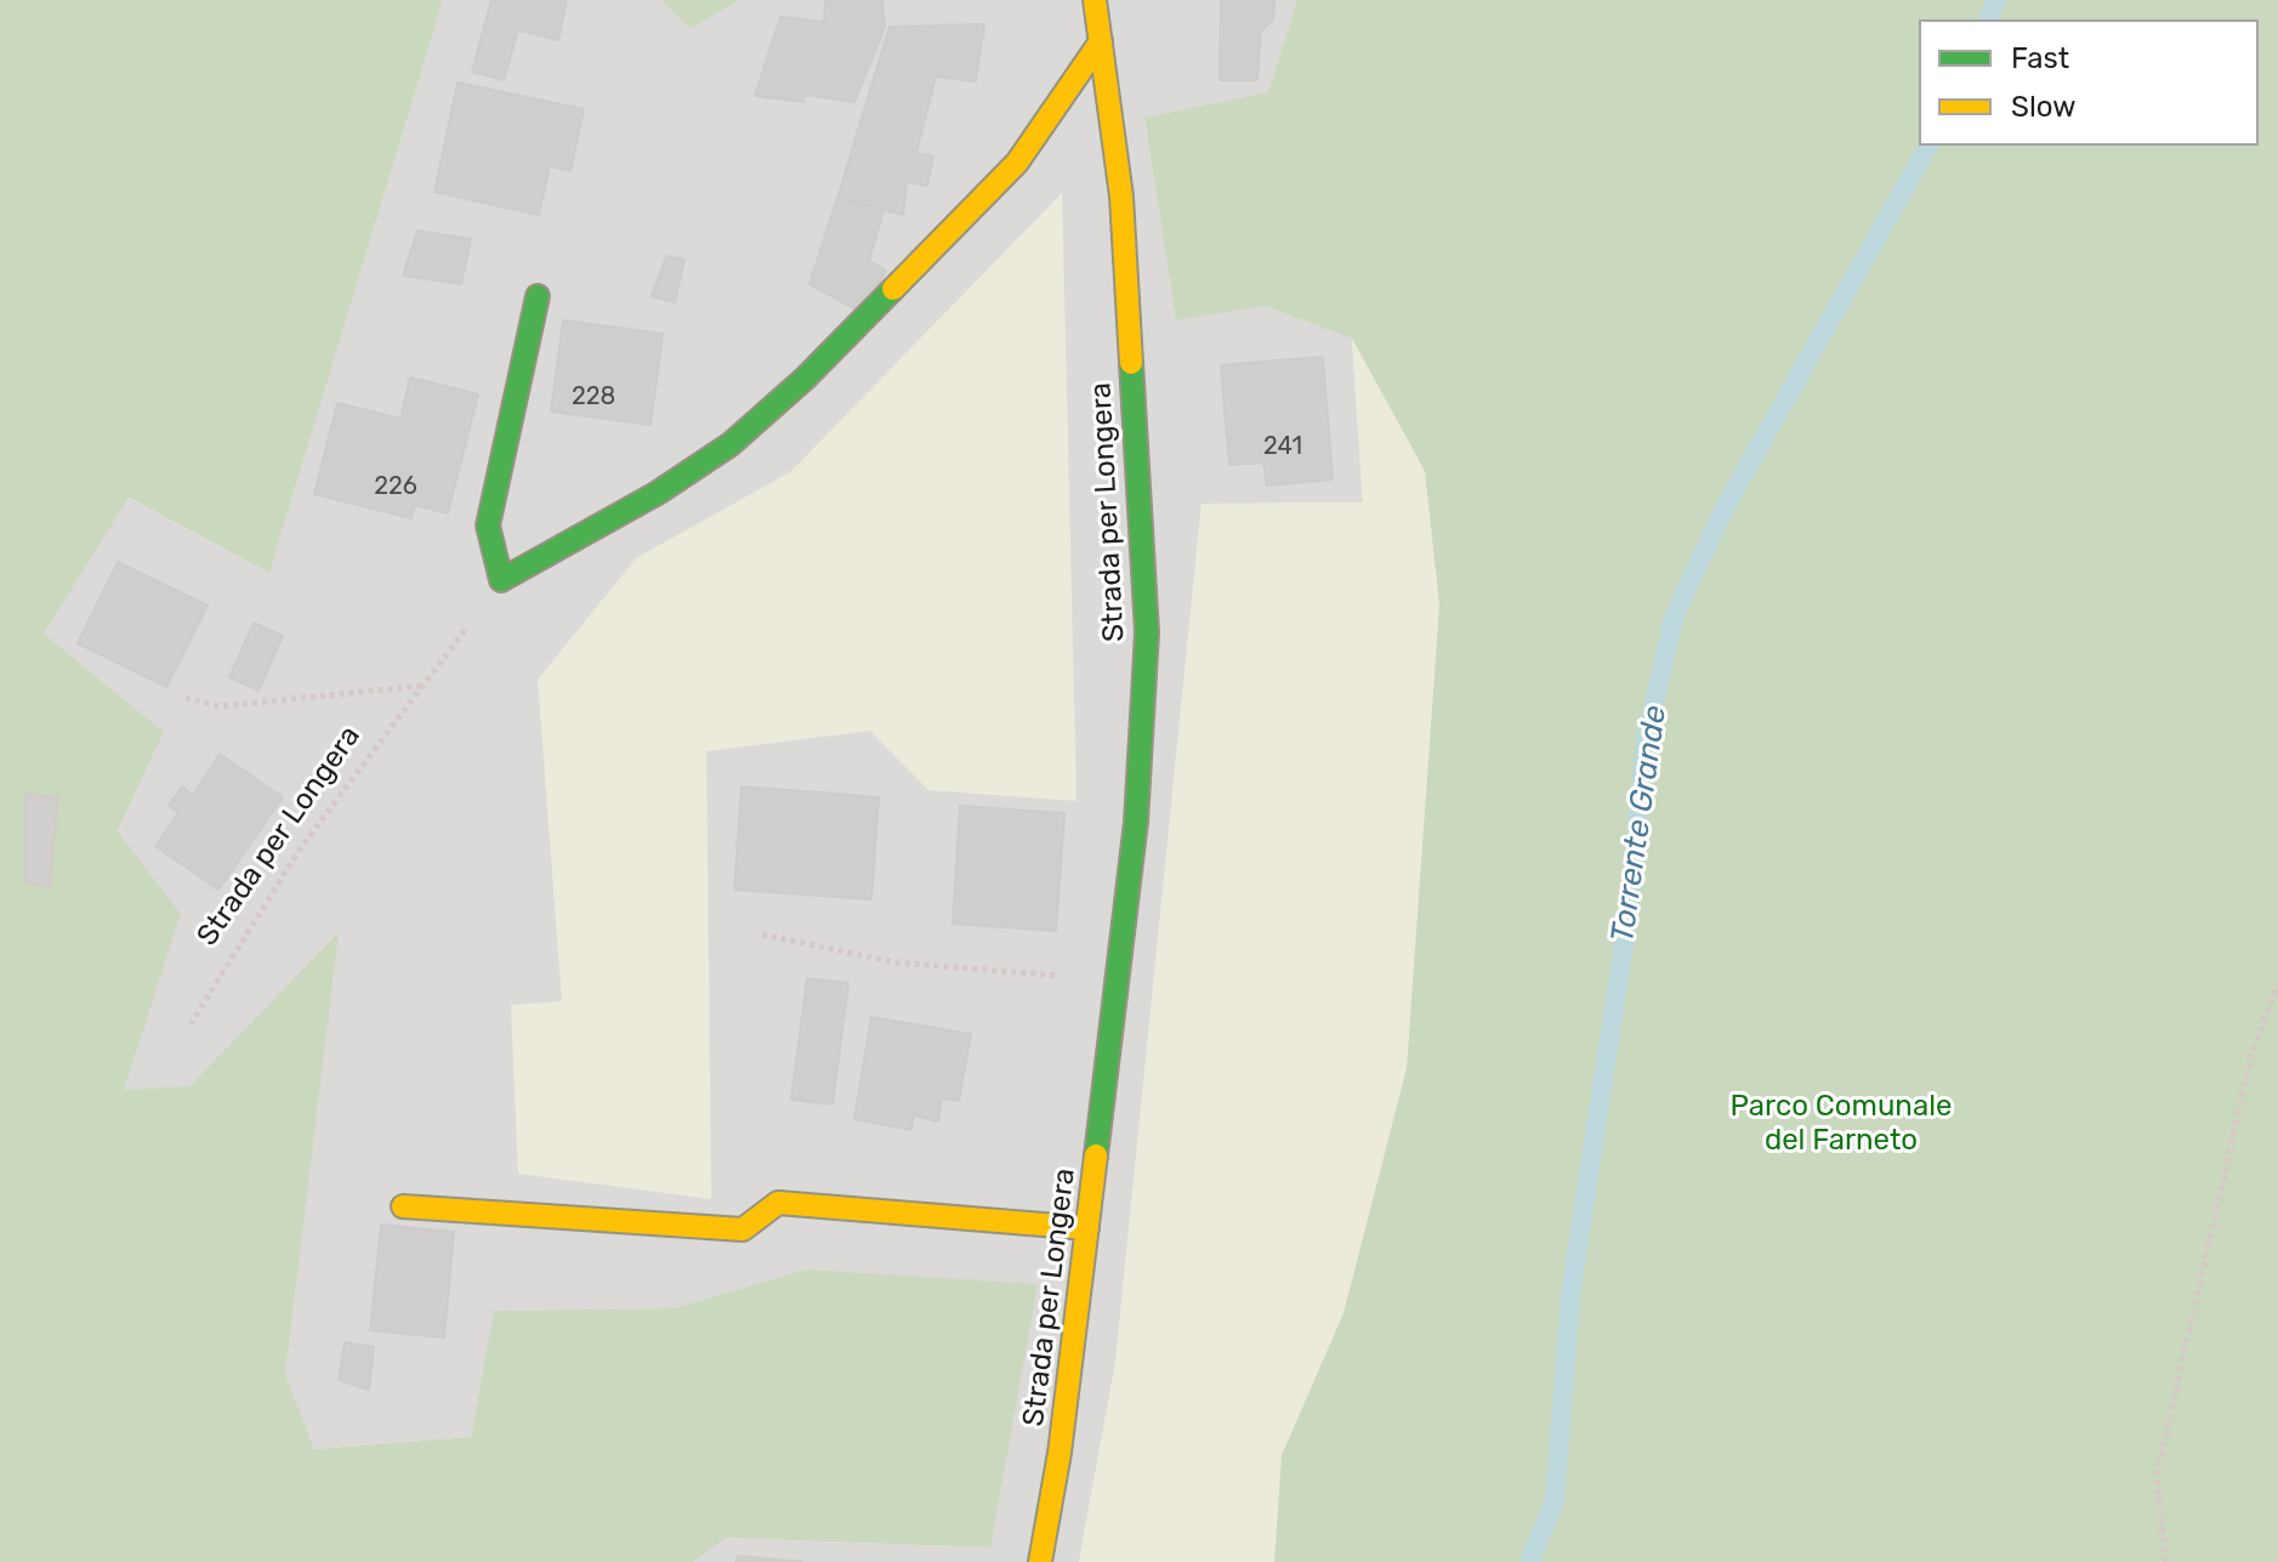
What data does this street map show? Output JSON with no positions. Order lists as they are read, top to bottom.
{
  "streets": {
    "street": ["Strada per Longera"]
  },
  "water": ["Torrente Grande"],
  "parks": ["Parco Comunale del Farneto"],
  "house_numbers": ["228", "241", "226"],
  "legend": ["Fast", "Slow"]
}
